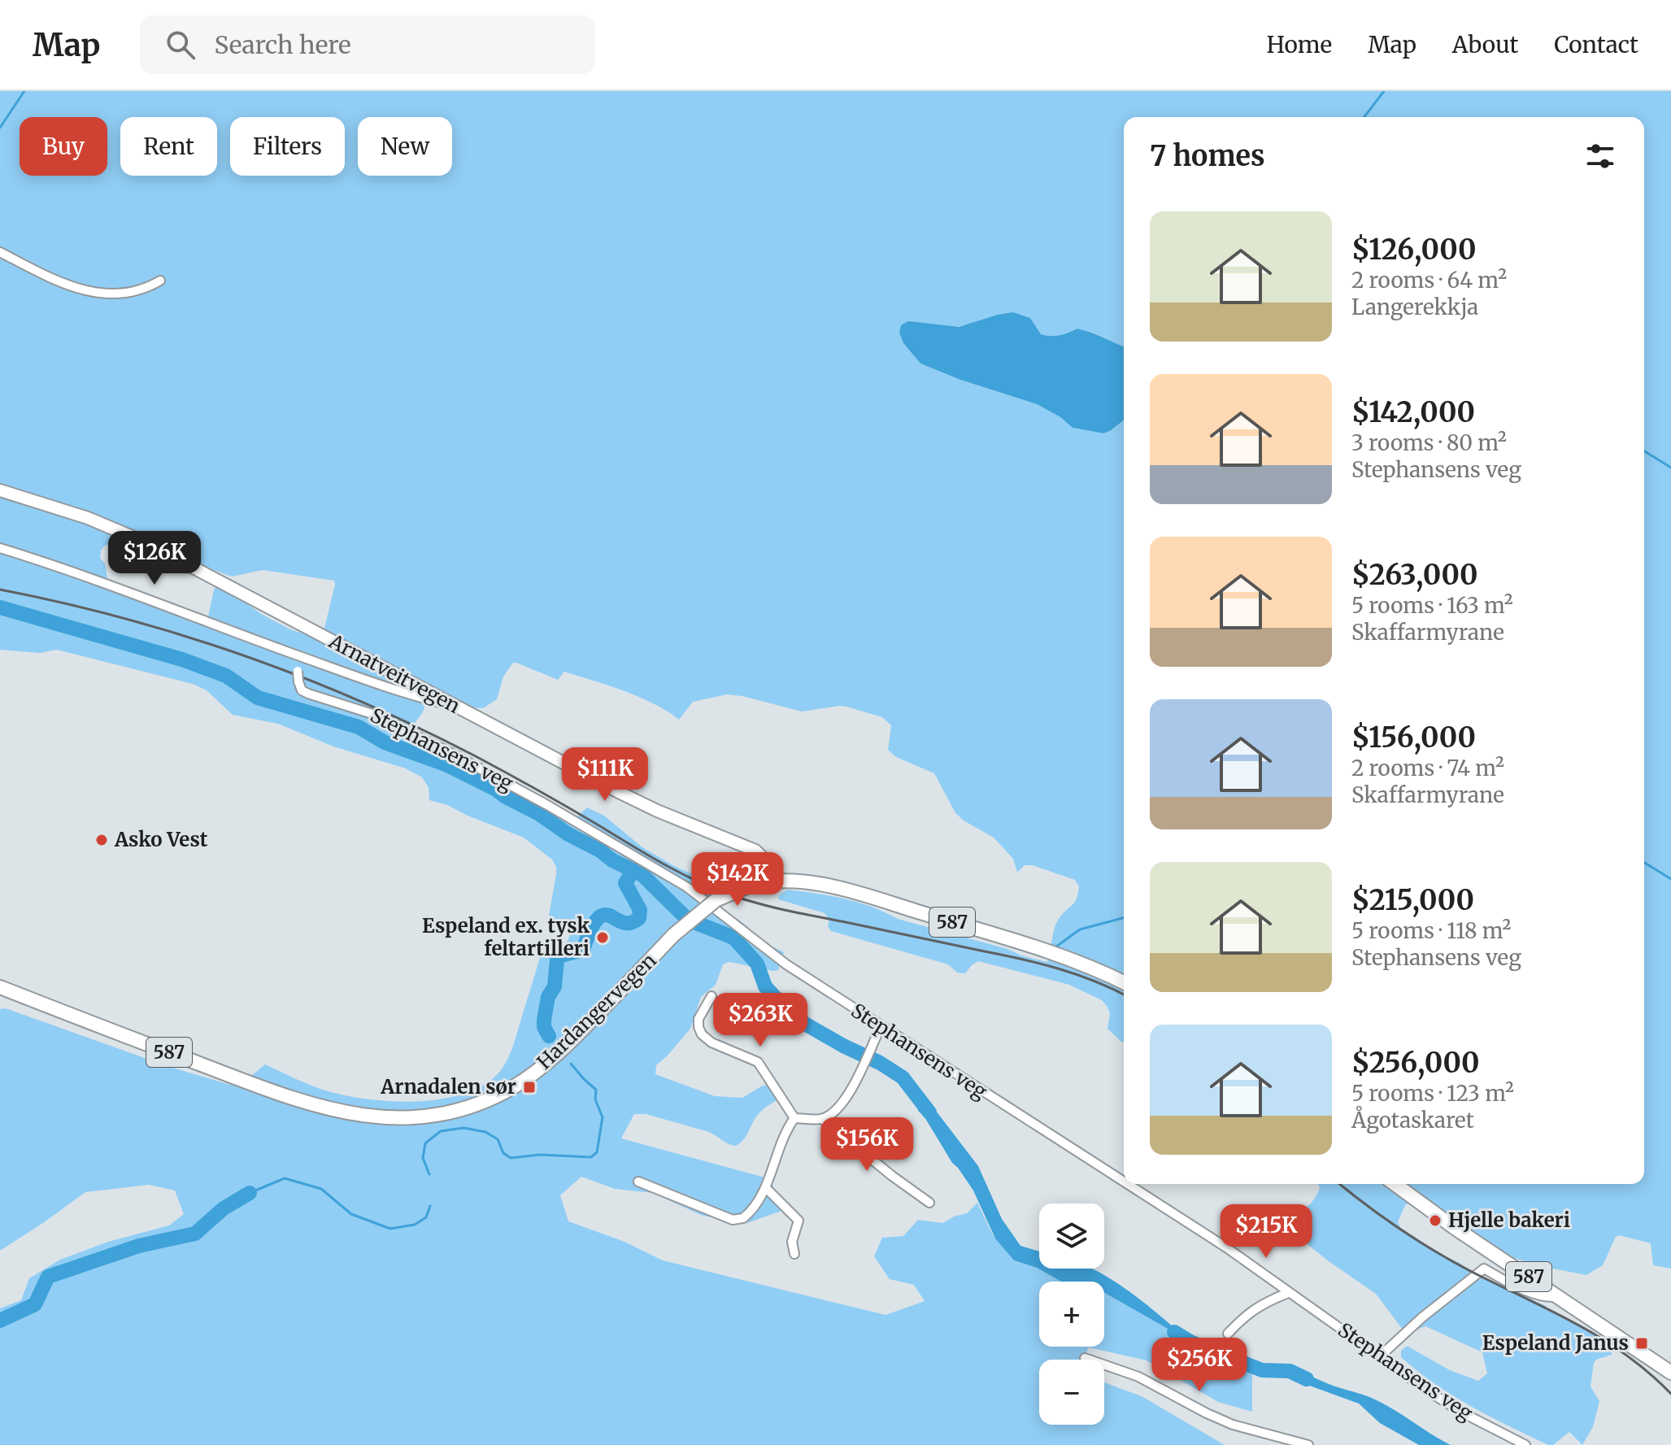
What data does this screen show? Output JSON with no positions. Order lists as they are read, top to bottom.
{
  "streets": {
    "main road": ["Arnatveitvegen", "587", "Hardangervegen"],
    "street": ["Stephansens veg"]
  },
  "crossings": [
    ["Arnatveitvegen", "587"],
    ["Arnatveitvegen", "Hardangervegen"],
    ["587", "Hardangervegen"]
  ],
  "places": {
    "other": ["Asko Vest", "Espeland ex. tysk feltartilleri", "Hjelle bakeri"],
    "transit": ["Arnadalen sør", "Espeland Janus"]
  },
  "page": {
    "header": "Map",
    "search": "Search here",
    "nav": [
      "Home",
      "Map",
      "About",
      "Contact"
    ],
    "chip": [
      "Buy",
      "Rent",
      "Filters",
      "New"
    ],
    "heading": "7 homes",
    "list": [
      {
        "name": "$126,000",
        "note": "2 rooms · 64 m² · Langerekkja"
      },
      {
        "name": "$142,000",
        "note": "3 rooms · 80 m² · Stephansens veg"
      },
      {
        "name": "$263,000",
        "note": "5 rooms · 163 m² · Skaffarmyrane"
      },
      {
        "name": "$156,000",
        "note": "2 rooms · 74 m² · Skaffarmyrane"
      },
      {
        "name": "$215,000",
        "note": "5 rooms · 118 m² · Stephansens veg"
      },
      {
        "name": "$256,000",
        "note": "5 rooms · 123 m² · Ågotaskaret"
      }
    ],
    "price": [
      "$126K",
      "$111K",
      "$142K",
      "$263K",
      "$156K",
      "$215K",
      "$256K"
    ],
    "map_buttons": ["+", "−"]
  }
}
